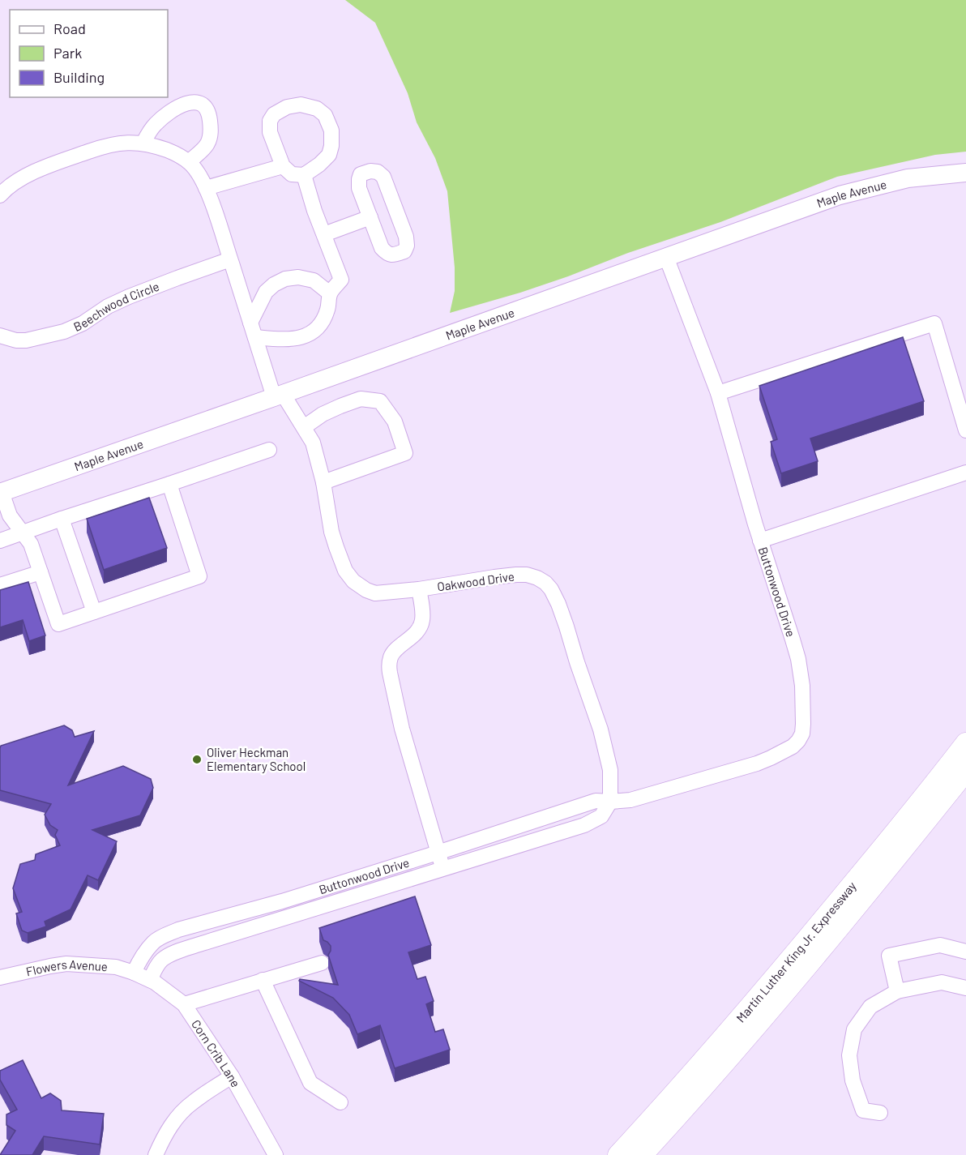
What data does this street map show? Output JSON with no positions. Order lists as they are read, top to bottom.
{
  "streets": {
    "highway": ["Martin Luther King Jr. Expressway"],
    "main road": ["Maple Avenue"],
    "street": [
      "Beechwood Circle",
      "Oakwood Drive",
      "Buttonwood Drive",
      "Flowers Avenue",
      "Corn Crib Lane"
    ]
  },
  "crossings": [
    ["Maple Avenue", "Oakwood Drive"],
    ["Maple Avenue", "Buttonwood Drive"],
    ["Oakwood Drive", "Buttonwood Drive"],
    ["Buttonwood Drive", "Flowers Avenue"],
    ["Buttonwood Drive", "Corn Crib Lane"],
    ["Flowers Avenue", "Corn Crib Lane"]
  ],
  "places": ["Oliver Heckman Elementary School"],
  "legend": ["Road", "Park", "Building"]
}
